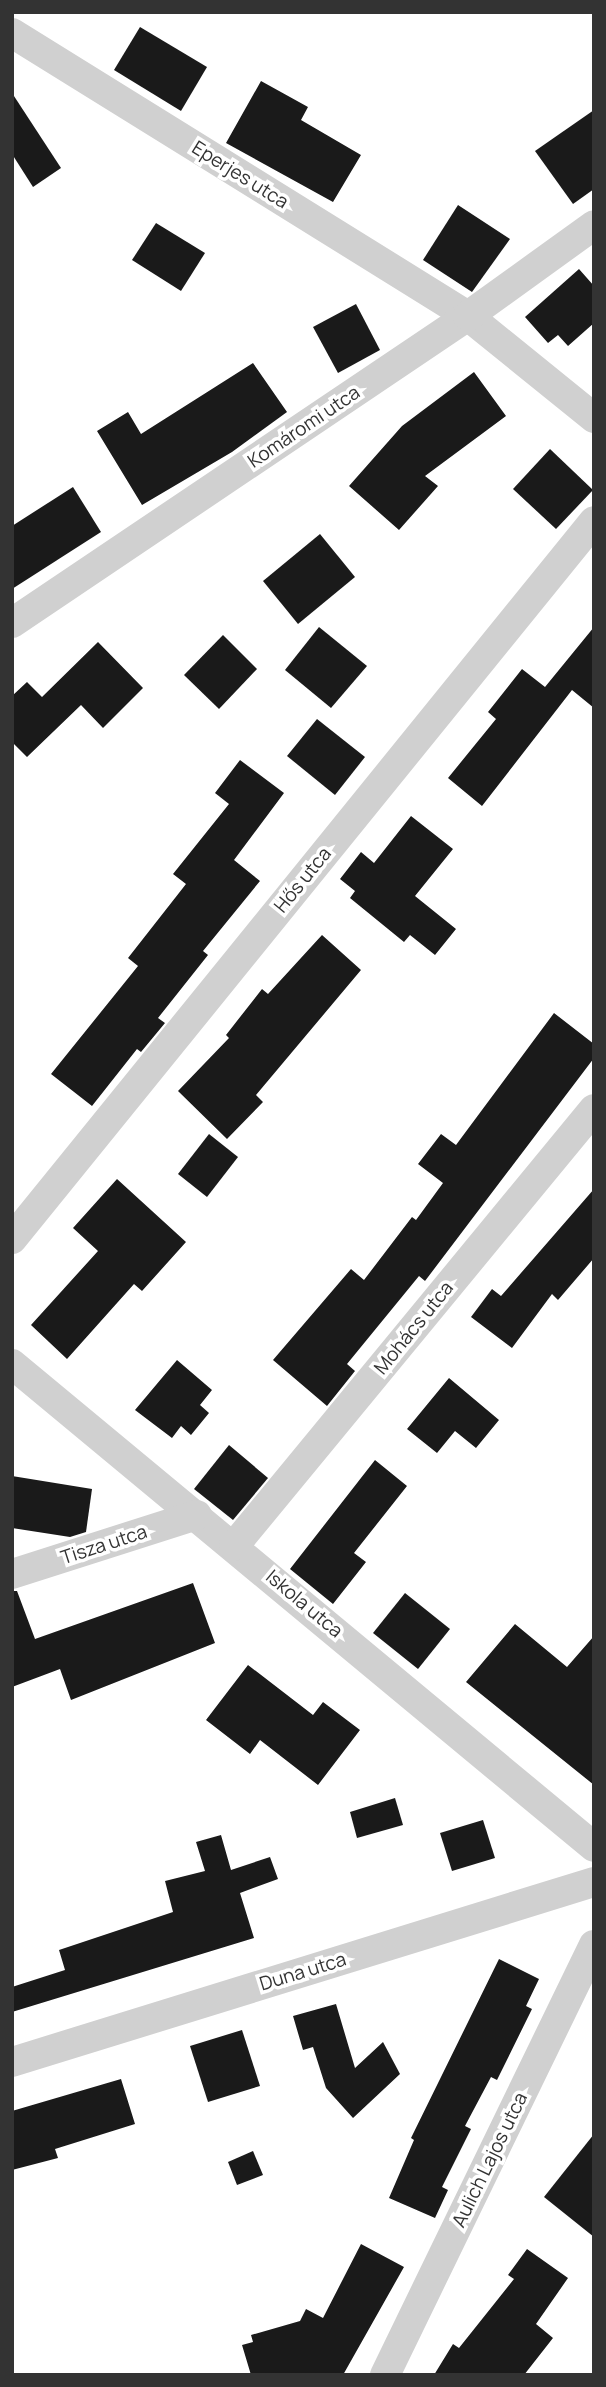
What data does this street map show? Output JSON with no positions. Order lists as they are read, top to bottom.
{
  "streets": {
    "street": [
      "Eperjes utca",
      "Komáromi utca",
      "Hős utca",
      "Mohács utca",
      "Tisza utca",
      "Iskola utca",
      "Duna utca",
      "Aulich Lajos utca"
    ]
  },
  "crossings": [
    ["Eperjes utca", "Komáromi utca"],
    ["Mohács utca", "Iskola utca"],
    ["Tisza utca", "Iskola utca"]
  ]
}
